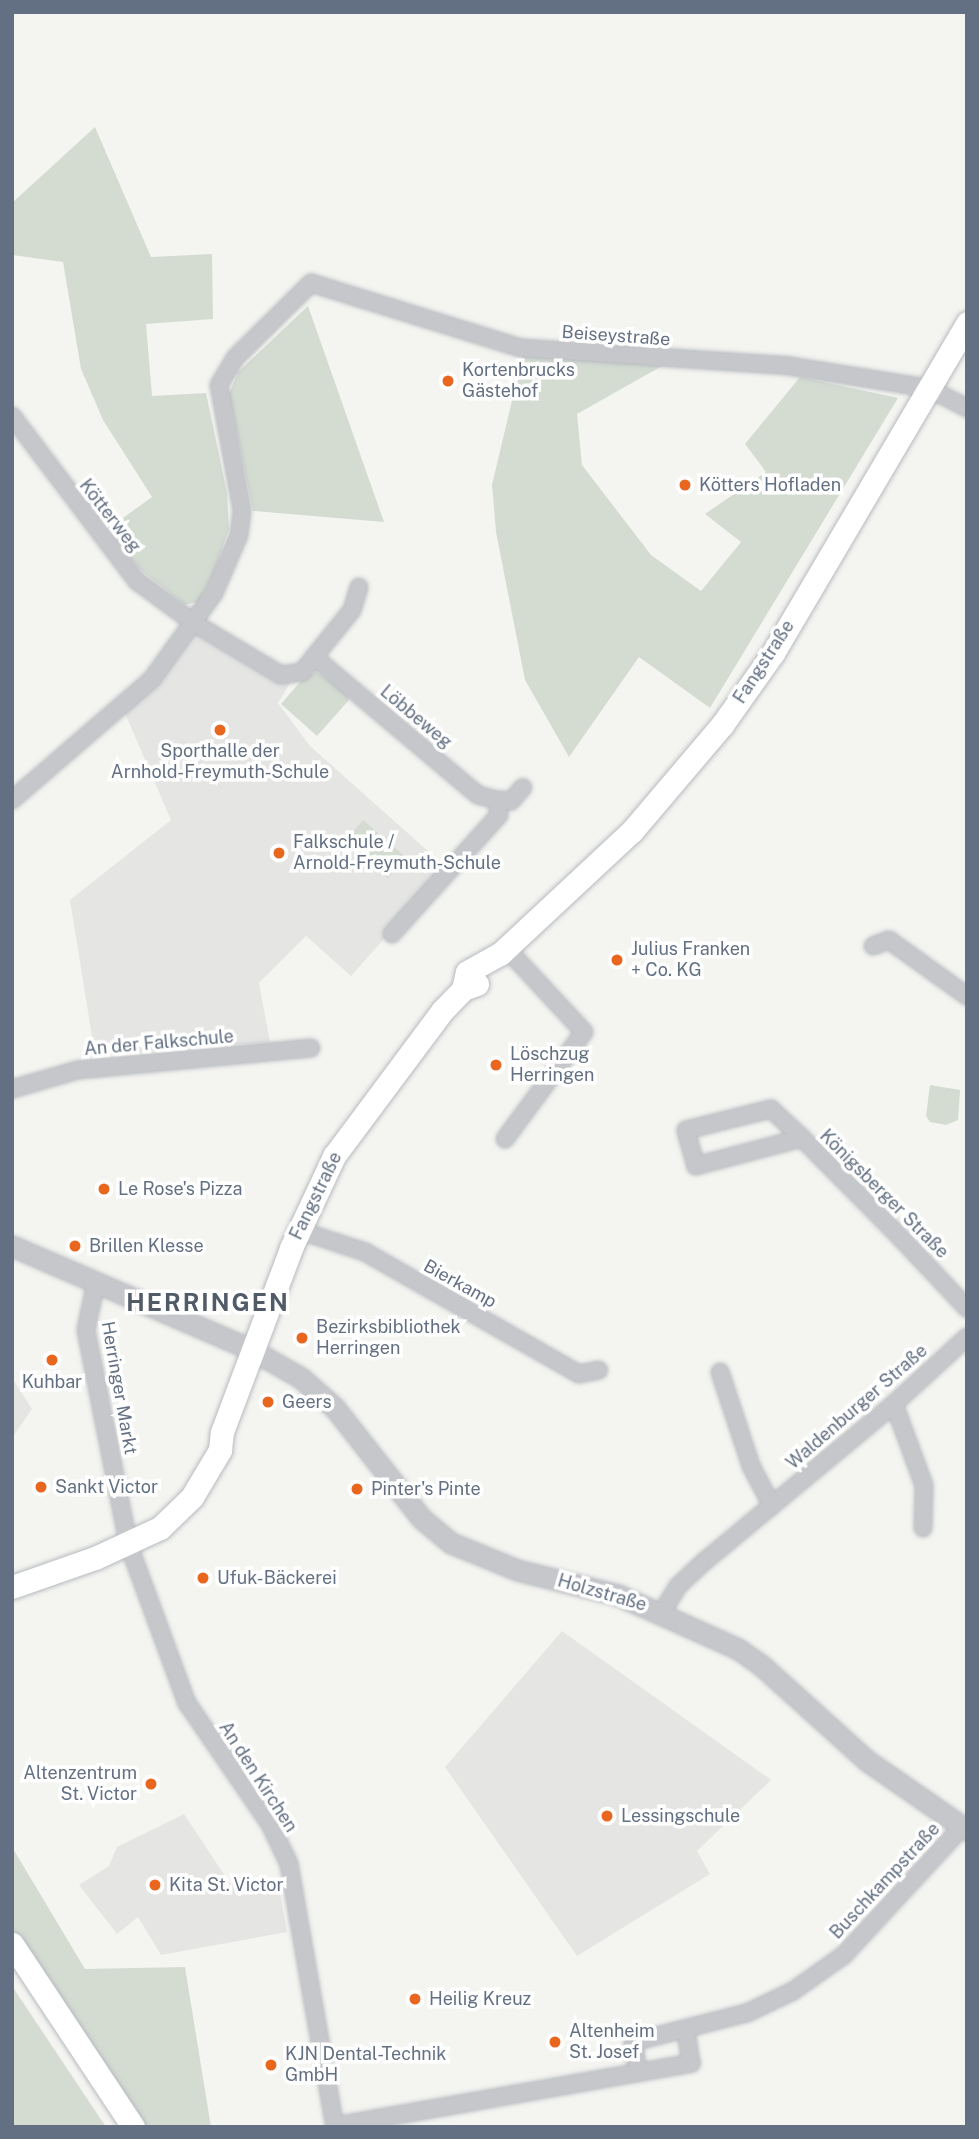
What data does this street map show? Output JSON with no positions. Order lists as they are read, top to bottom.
{
  "streets": {
    "main road": ["Fangstraße"],
    "street": [
      "Beiseystraße",
      "Kötterweg",
      "Löbbeweg",
      "An der Falkschule",
      "Königsberger Straße",
      "Bierkamp",
      "Herringer Markt",
      "Waldenburger Straße",
      "Holzstraße",
      "An den Kirchen",
      "Buschkampstraße"
    ]
  },
  "crossings": [
    ["Beiseystraße", "Kötterweg"],
    ["Beiseystraße", "Fangstraße"],
    ["Fangstraße", "Bierkamp"],
    ["Fangstraße", "Herringer Markt"],
    ["Fangstraße", "Holzstraße"],
    ["Fangstraße", "An den Kirchen"],
    ["Herringer Markt", "Holzstraße"],
    ["Herringer Markt", "An den Kirchen"],
    ["Waldenburger Straße", "Holzstraße"],
    ["Holzstraße", "Buschkampstraße"]
  ],
  "districts": ["HERRINGEN"],
  "places": [
    "Kortenbrucks Gästehof",
    "Kötters Hofladen",
    "Sporthalle der Arnhold-Freymuth-Schule",
    "Falkschule / Arnold-Freymuth-Schule",
    "Julius Franken + Co. KG",
    "Löschzug Herringen",
    "Le Rose's Pizza",
    "Brillen Klesse",
    "Bezirksbibliothek Herringen",
    "Kuhbar",
    "Geers",
    "Sankt Victor",
    "Pinter's Pinte",
    "Ufuk-Bäckerei",
    "Altenzentrum St. Victor",
    "Lessingschule",
    "Kita St. Victor",
    "Heilig Kreuz",
    "Altenheim St. Josef",
    "KJN Dental-Technik GmbH"
  ]
}
